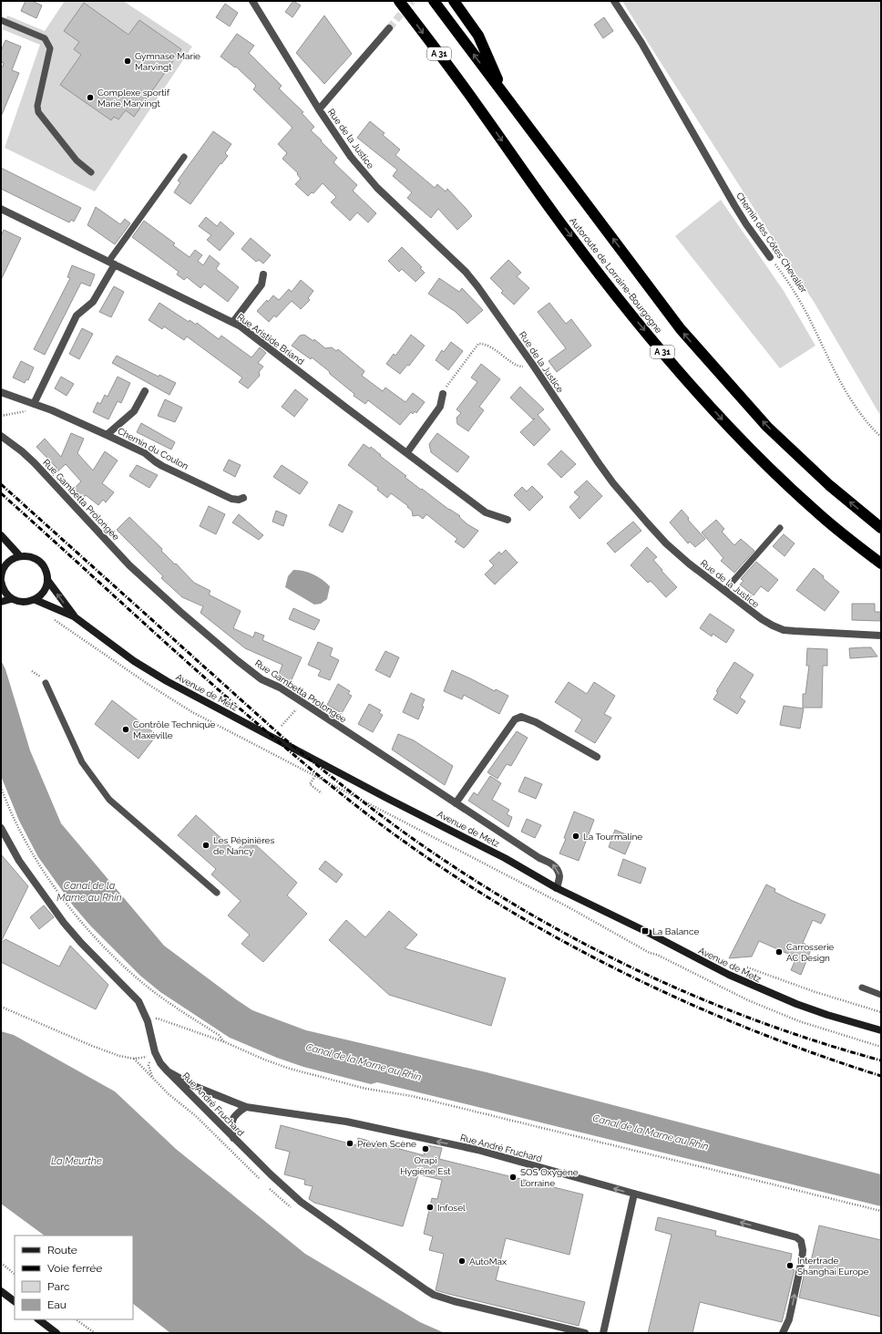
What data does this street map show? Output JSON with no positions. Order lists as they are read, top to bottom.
{
  "streets": {
    "highway": ["A 31", "Autoroute de Lorraine-Bourgogne"],
    "main road": ["Avenue de Metz"],
    "street": [
      "Rue de la Justice",
      "Chemin des Côtes Chevalier",
      "Rue Aristide Briand",
      "Chemin du Coulon",
      "Rue Gambetta Prolongée",
      "Rue André Fruchard"
    ]
  },
  "crossings": [
    ["Rue Gambetta Prolongée", "Avenue de Metz"]
  ],
  "one_way": ["Rue André Fruchard"],
  "water": ["Canal de la Marne au Rhin", "La Meurthe"],
  "places": {
    "other": [
      "Gymnase Marie Marvingt",
      "Complexe sportif Marie Marvingt",
      "Contrôle Technique Maxéville",
      "La Tourmaline",
      "Les Pépinières de Nancy",
      "Carrosserie AC Design",
      "Prév’en Scène",
      "Orapi Hygiène Est",
      "SOS Oxygène Lorraine",
      "Infosel",
      "AutoMax",
      "Intertrade Shanghai Europe"
    ],
    "transit": ["La Balance"]
  },
  "legend": [
    "Route",
    "Voie ferrée",
    "Parc",
    "Eau"
  ]
}
